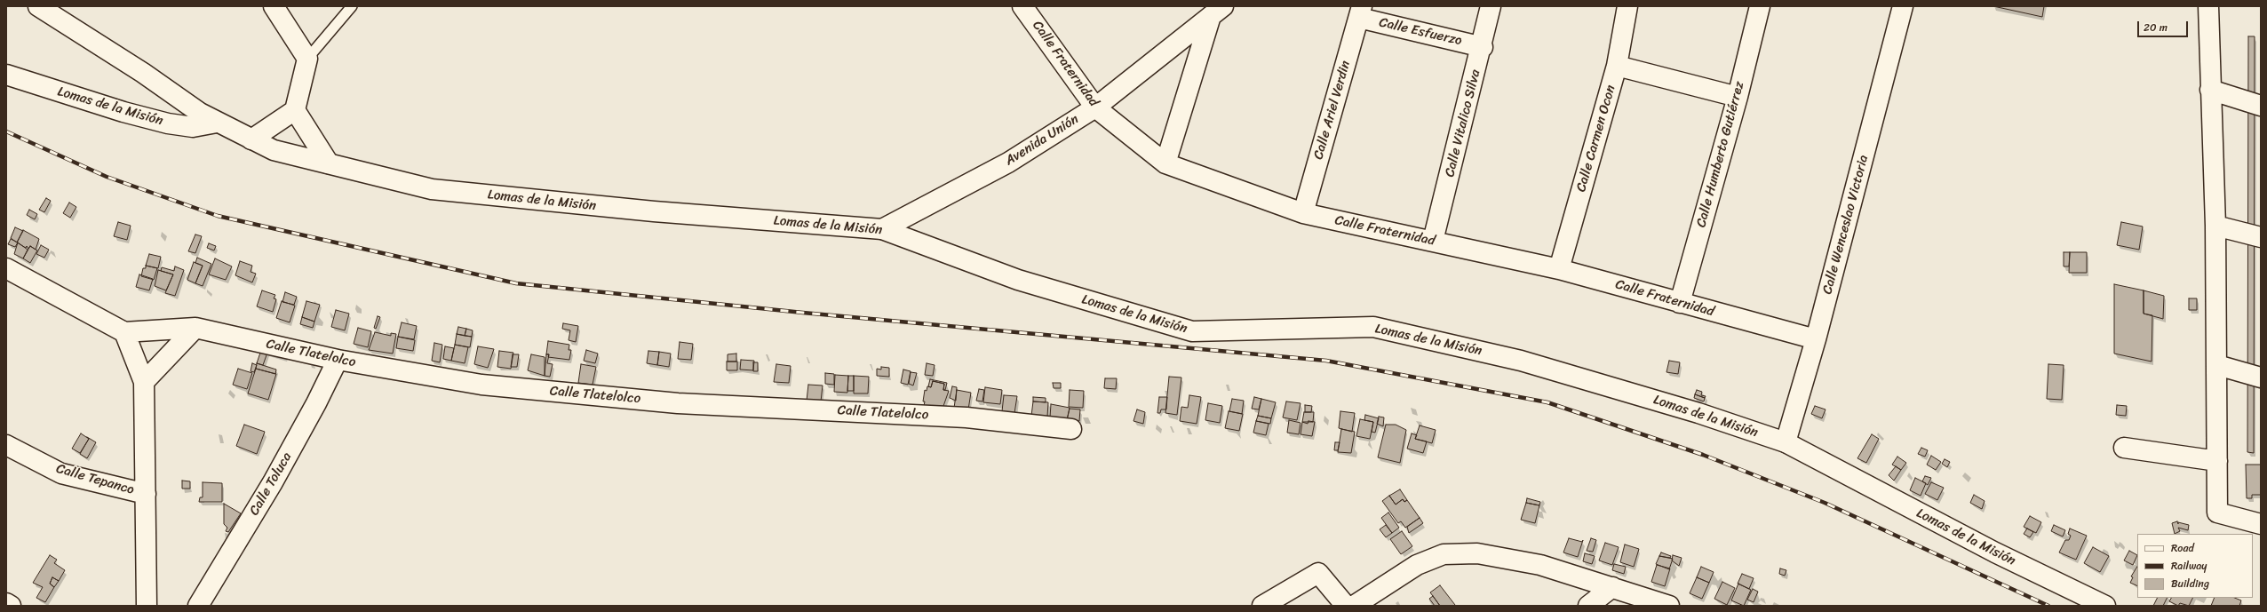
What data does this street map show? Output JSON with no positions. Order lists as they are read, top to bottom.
{
  "streets": {
    "street": [
      "Calle Esfuerzo",
      "Calle Fraternidad",
      "Lomas de la Misión",
      "Calle Ariel Verdin",
      "Calle Vitalico Silva",
      "Calle Carmen Ocon",
      "Avenida Unión",
      "Calle Humberto Gutiérrez",
      "Calle Wenceslao Victoria",
      "Calle Tlatelolco",
      "Calle Tepanco",
      "Calle Toluca"
    ]
  },
  "crossings": [
    ["Calle Esfuerzo", "Calle Ariel Verdin"],
    ["Calle Esfuerzo", "Calle Vitalico Silva"],
    ["Calle Fraternidad", "Calle Ariel Verdin"],
    ["Calle Fraternidad", "Calle Vitalico Silva"],
    ["Calle Fraternidad", "Calle Carmen Ocon"],
    ["Calle Fraternidad", "Avenida Unión"],
    ["Calle Fraternidad", "Calle Humberto Gutiérrez"],
    ["Calle Fraternidad", "Calle Wenceslao Victoria"],
    ["Lomas de la Misión", "Avenida Unión"],
    ["Lomas de la Misión", "Calle Wenceslao Victoria"],
    ["Calle Tlatelolco", "Calle Toluca"]
  ],
  "legend": ["Road", "Railway", "Building"],
  "scale_bar": "20 m"
}
